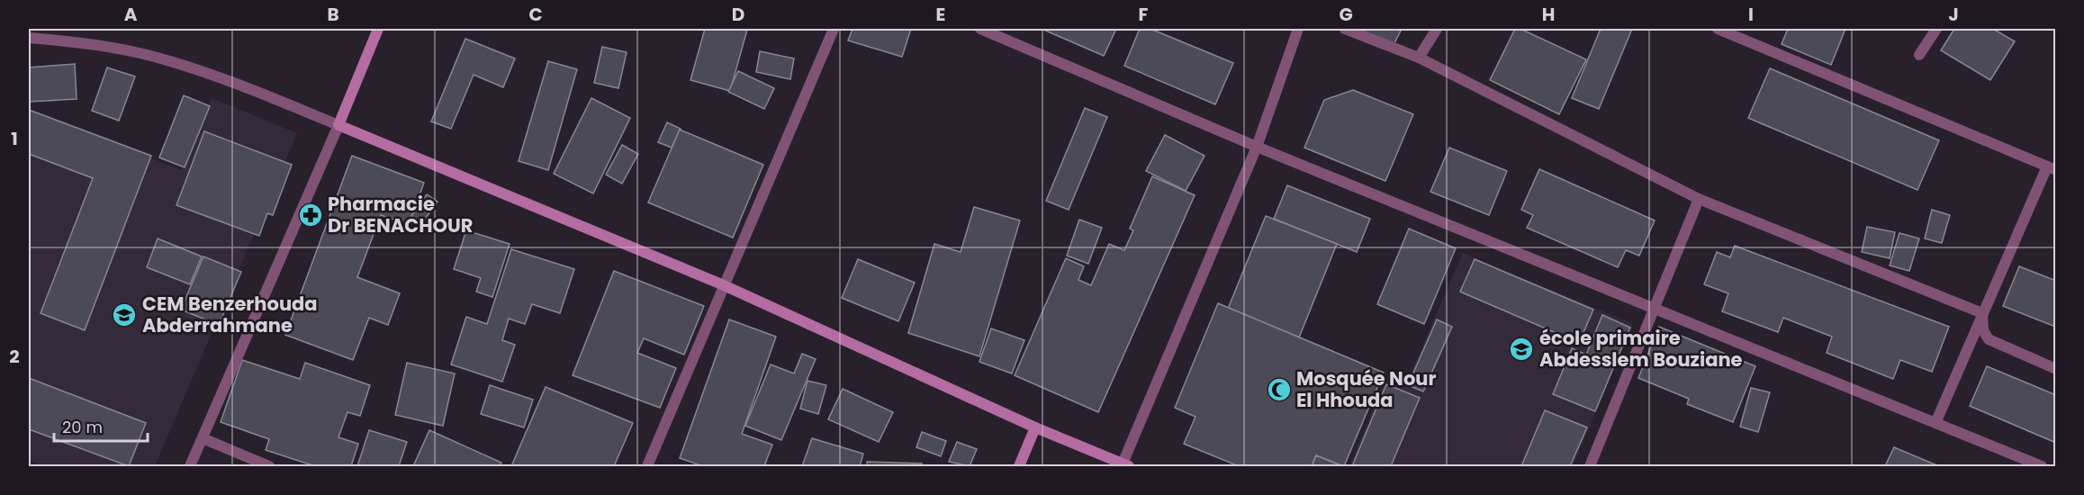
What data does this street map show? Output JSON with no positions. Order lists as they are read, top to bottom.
{
  "places": {
    "pharmacy": ["Pharmacie Dr BENACHOUR"],
    "school or university": ["CEM Benzerhouda Abderrahmane", "école primaire Abdesslem Bouziane"],
    "mosque": ["Mosquée Nour El Hhouda"]
  },
  "scale_bar": "20 m",
  "grid": {
    "columns": [
      "A",
      "B",
      "C",
      "D",
      "E",
      "F",
      "G",
      "H",
      "I",
      "J"
    ],
    "rows": ["1", "2"]
  }
}
